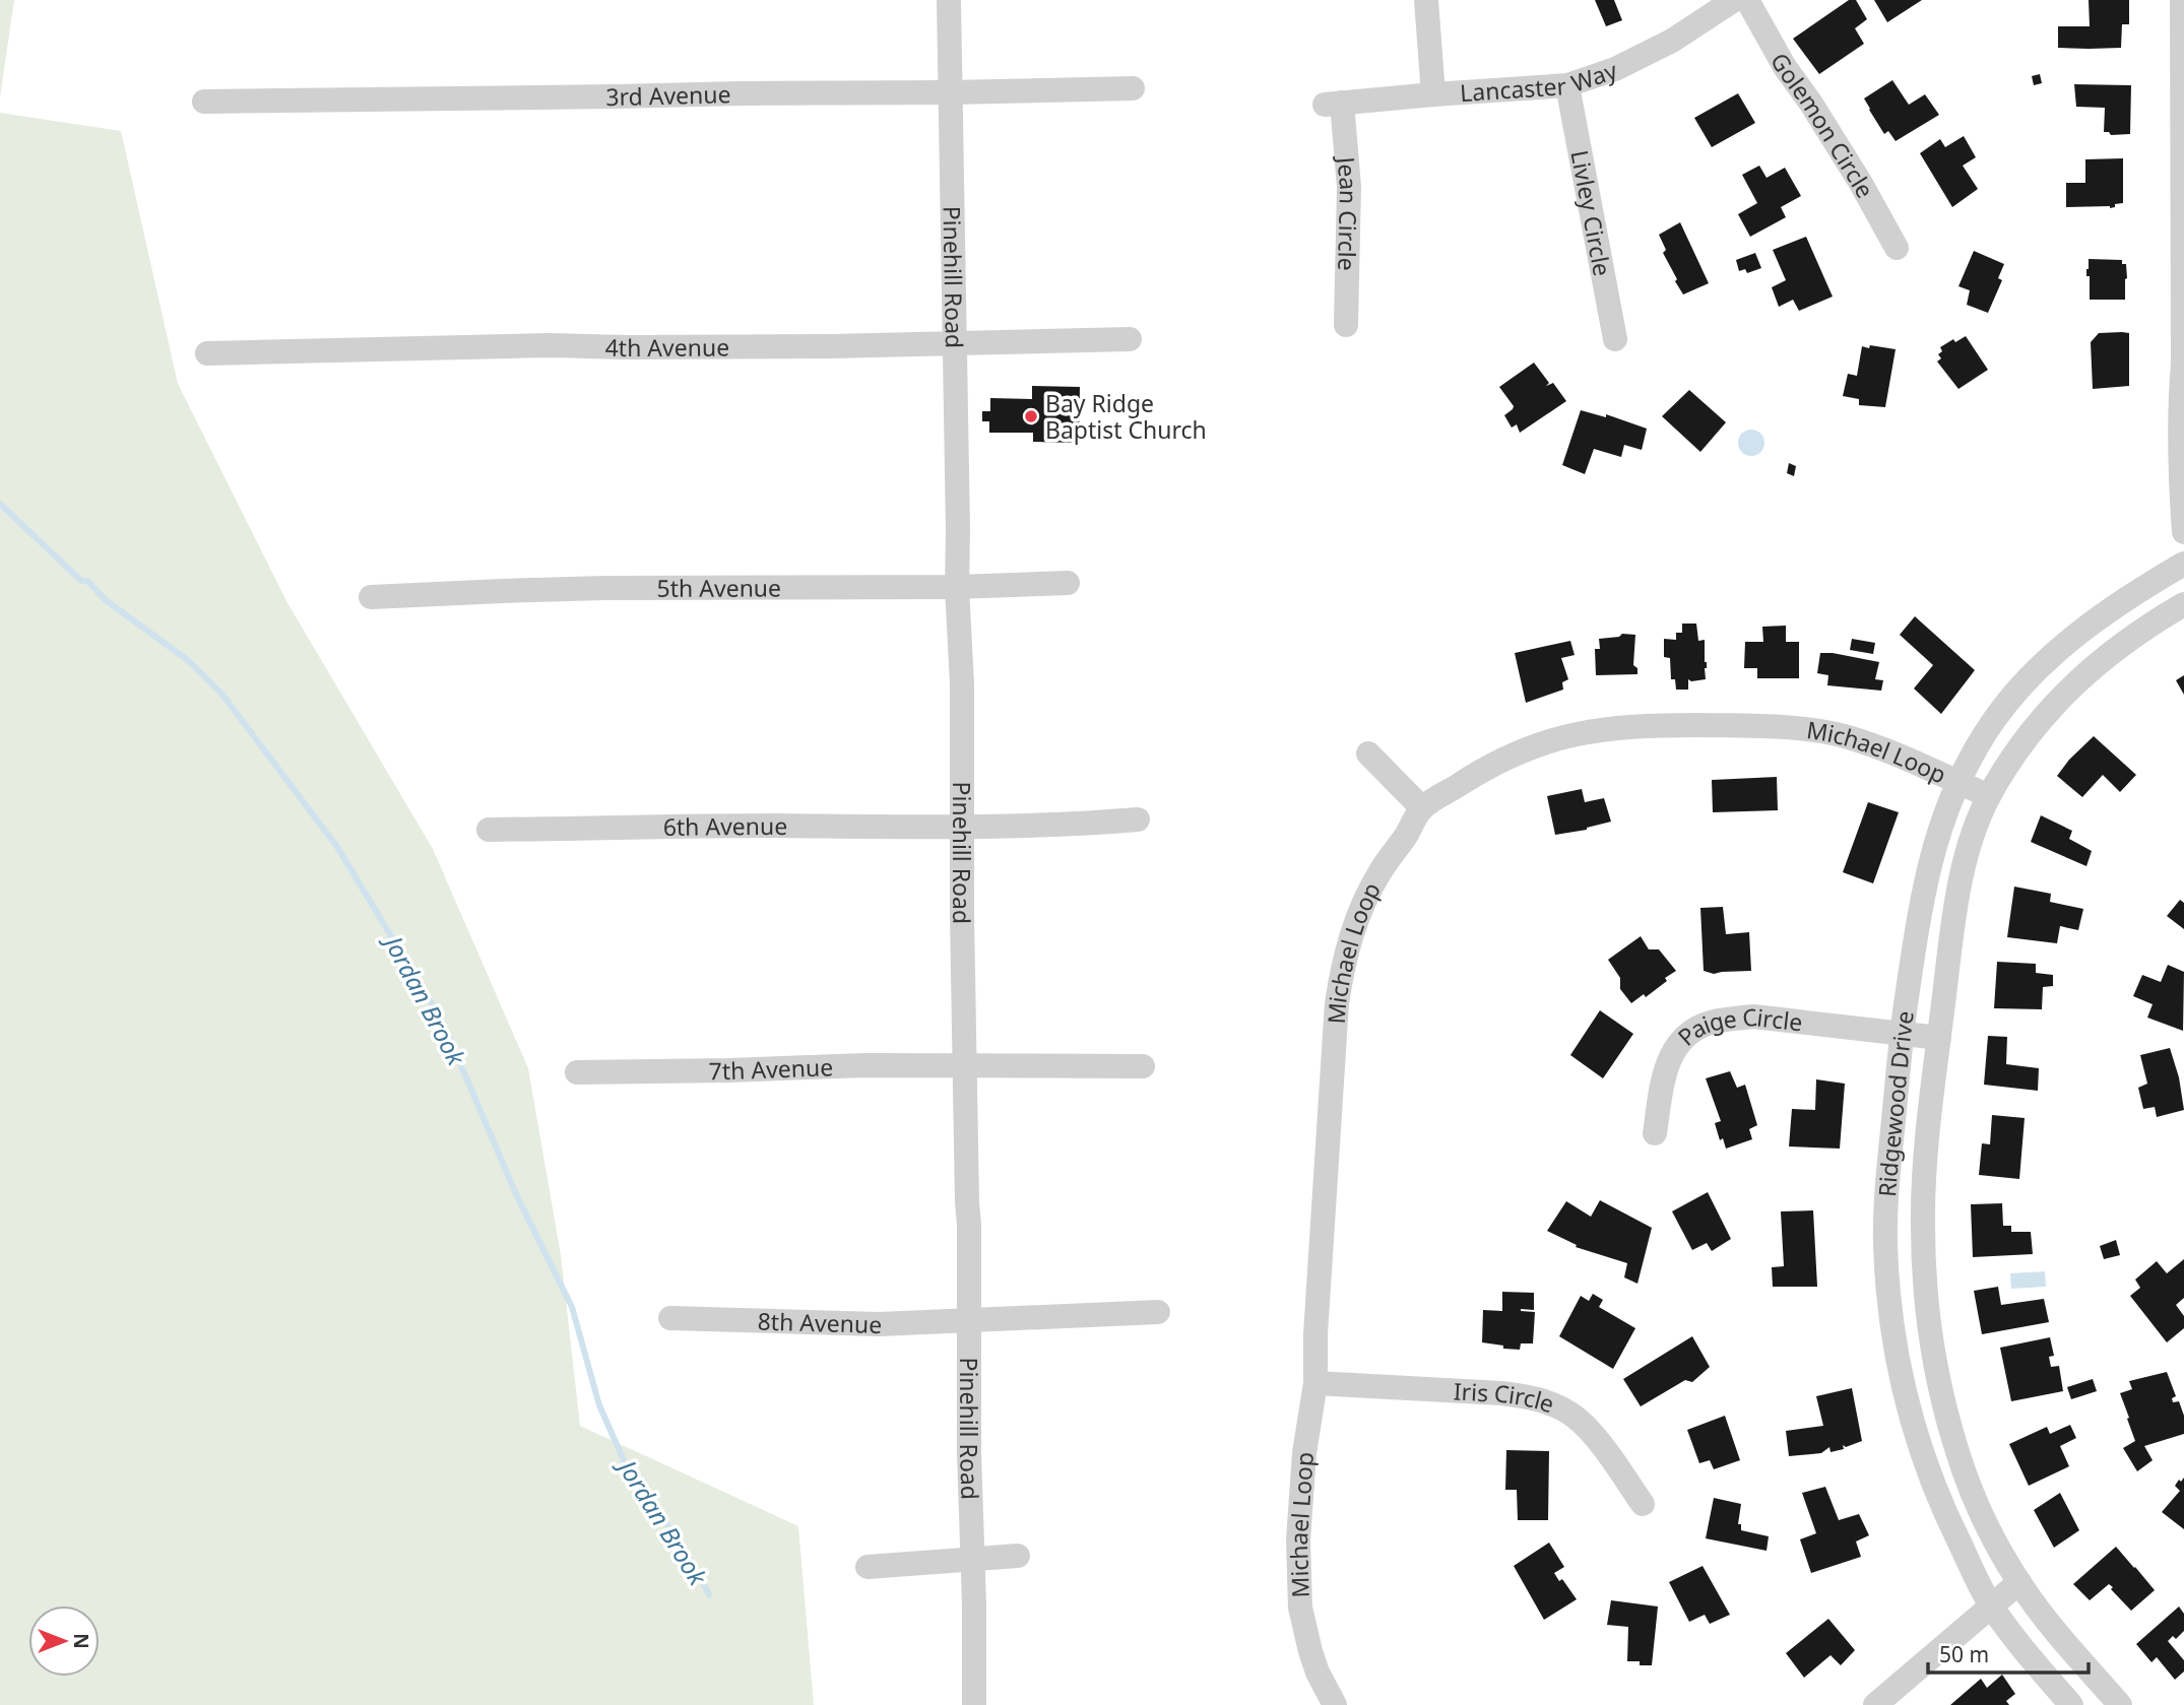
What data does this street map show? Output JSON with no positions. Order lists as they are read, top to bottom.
{
  "streets": {
    "street": [
      "Lancaster Way",
      "3rd Avenue",
      "Golemon Circle",
      "Livley Circle",
      "Jean Circle",
      "Pinehill Road",
      "4th Avenue",
      "5th Avenue",
      "Michael Loop",
      "6th Avenue",
      "Paige Circle",
      "7th Avenue",
      "Ridgewood Drive",
      "8th Avenue",
      "Iris Circle"
    ]
  },
  "crossings": [
    ["Lancaster Way", "Livley Circle"],
    ["Lancaster Way", "Jean Circle"],
    ["3rd Avenue", "Pinehill Road"],
    ["Pinehill Road", "4th Avenue"],
    ["Pinehill Road", "5th Avenue"],
    ["Pinehill Road", "6th Avenue"],
    ["Pinehill Road", "7th Avenue"],
    ["Pinehill Road", "8th Avenue"],
    ["Michael Loop", "Ridgewood Drive"],
    ["Michael Loop", "Iris Circle"],
    ["Paige Circle", "Ridgewood Drive"]
  ],
  "water": ["Jordan Brook"],
  "places": ["Bay Ridge Baptist Church"],
  "scale_bar": "50 m",
  "north": "right"
}
